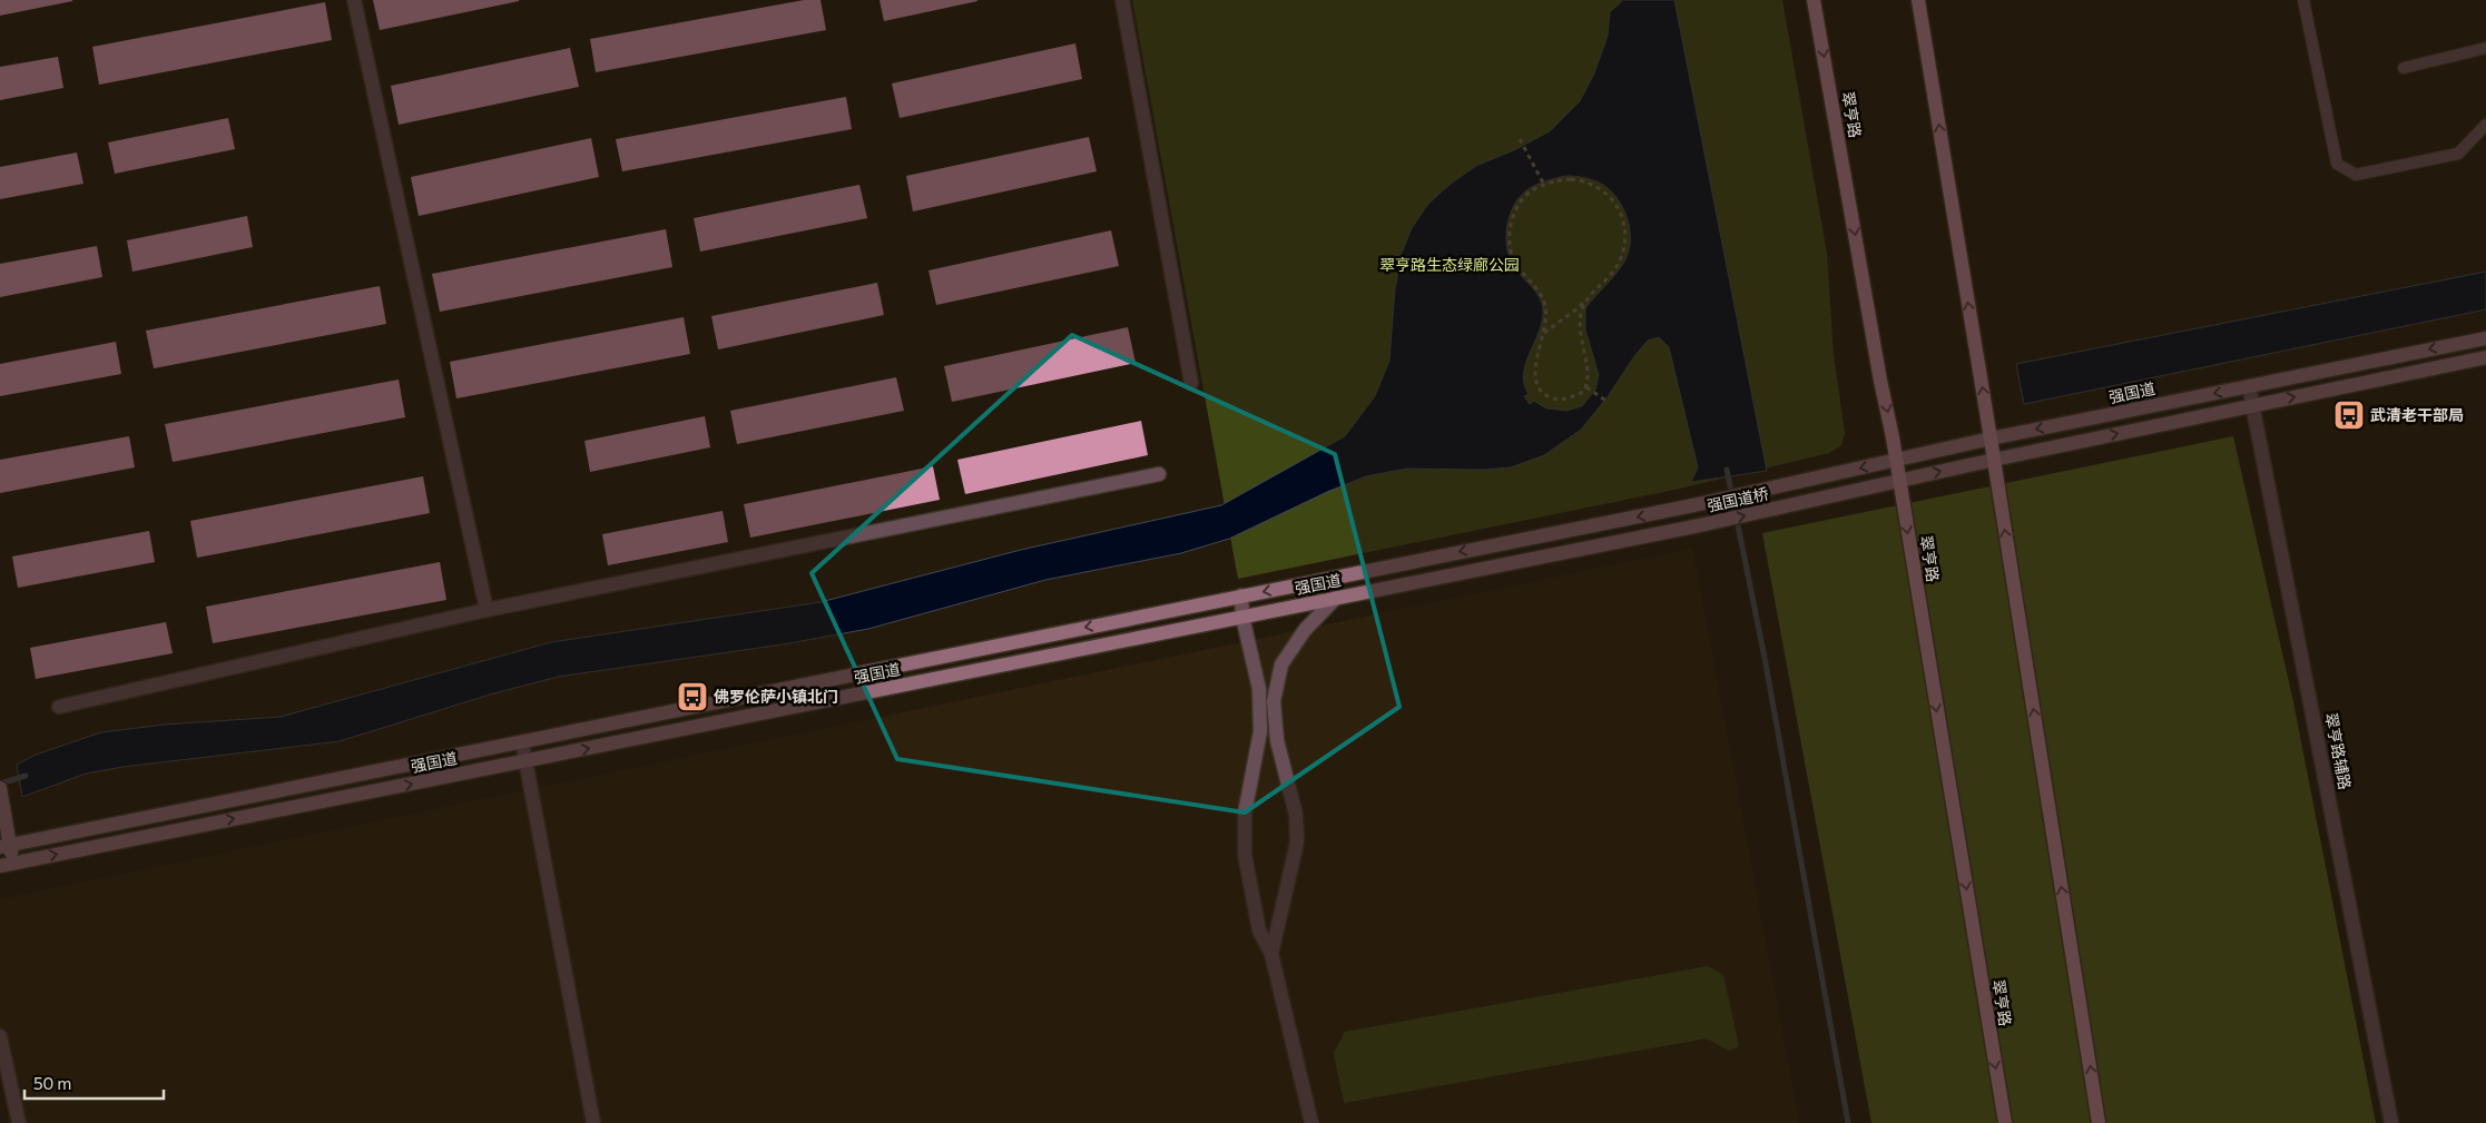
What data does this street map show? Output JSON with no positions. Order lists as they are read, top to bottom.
{
  "streets": {
    "main road": ["翠亨路", "强国道", "强国道桥"],
    "street": ["翠亨路辅路"]
  },
  "crossings": [
    ["翠亨路", "强国道"],
    ["翠亨路", "强国道桥"],
    ["强国道", "强国道桥"],
    ["强国道", "翠亨路辅路"]
  ],
  "parks": ["翠亨路生态绿廊公园"],
  "places": {
    "bus stop": ["武清老干部局", "佛罗伦萨小镇北门"]
  },
  "scale_bar": "50 m"
}
